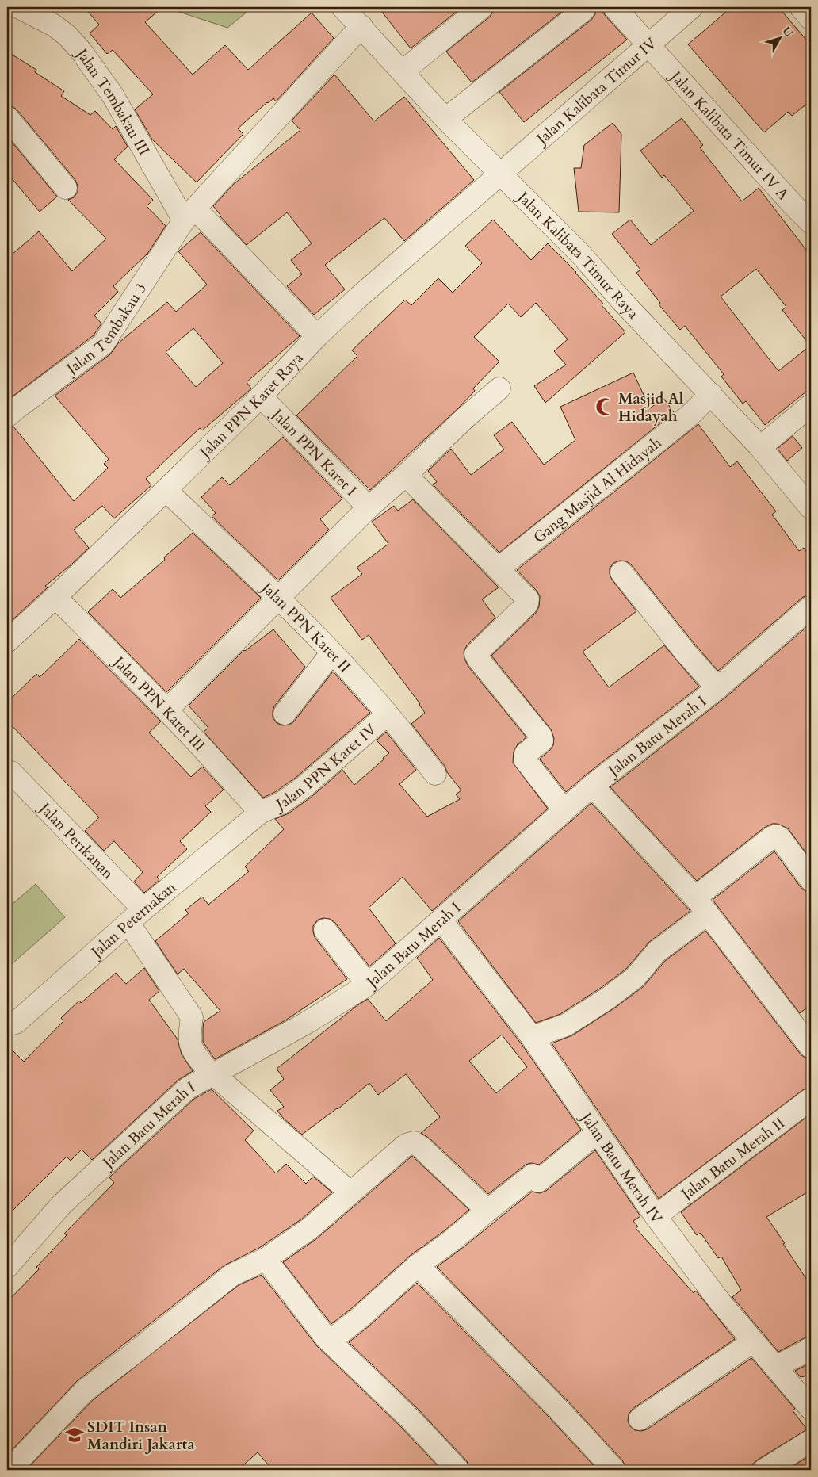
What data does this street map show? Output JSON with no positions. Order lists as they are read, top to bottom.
{
  "streets": {
    "street": [
      "Jalan Kalibata Timur IV",
      "Jalan Tembakau III",
      "Jalan Kalibata Timur IV A",
      "Jalan Kalibata Timur Raya",
      "Jalan Tembakau 3",
      "Jalan PPN Karet Raya",
      "Jalan PPN Karet I",
      "Gang Masjid Al Hidayah",
      "Jalan PPN Karet II",
      "Jalan PPN Karet III",
      "Jalan Batu Merah I",
      "Jalan PPN Karet IV",
      "Jalan Perikanan",
      "Jalan Peternakan",
      "Jalan Batu Merah II",
      "Jalan Batu Merah IV"
    ]
  },
  "crossings": [
    ["Jalan Kalibata Timur IV", "Jalan Kalibata Timur IV A"],
    ["Jalan Kalibata Timur IV", "Jalan Kalibata Timur Raya"],
    ["Jalan Kalibata Timur IV", "Jalan PPN Karet Raya"],
    ["Jalan Tembakau III", "Jalan Tembakau 3"],
    ["Jalan Tembakau III", "Jalan PPN Karet Raya"],
    ["Jalan Kalibata Timur Raya", "Jalan Tembakau 3"],
    ["Jalan Kalibata Timur Raya", "Jalan PPN Karet Raya"],
    ["Jalan Kalibata Timur Raya", "Gang Masjid Al Hidayah"],
    ["Jalan PPN Karet Raya", "Jalan PPN Karet I"],
    ["Jalan PPN Karet Raya", "Jalan PPN Karet II"],
    ["Jalan PPN Karet Raya", "Jalan PPN Karet III"],
    ["Jalan PPN Karet II", "Jalan PPN Karet IV"],
    ["Jalan PPN Karet III", "Jalan PPN Karet IV"],
    ["Jalan PPN Karet III", "Jalan Peternakan"],
    ["Jalan Batu Merah I", "Jalan Perikanan"],
    ["Jalan Batu Merah I", "Jalan Batu Merah IV"],
    ["Jalan PPN Karet IV", "Jalan Peternakan"],
    ["Jalan Perikanan", "Jalan Peternakan"],
    ["Jalan Batu Merah II", "Jalan Batu Merah IV"]
  ],
  "places": {
    "mosque": ["Masjid Al Hidayah"],
    "school or university": ["SDIT Insan Mandiri Jakarta"]
  },
  "north": "top right"
}
